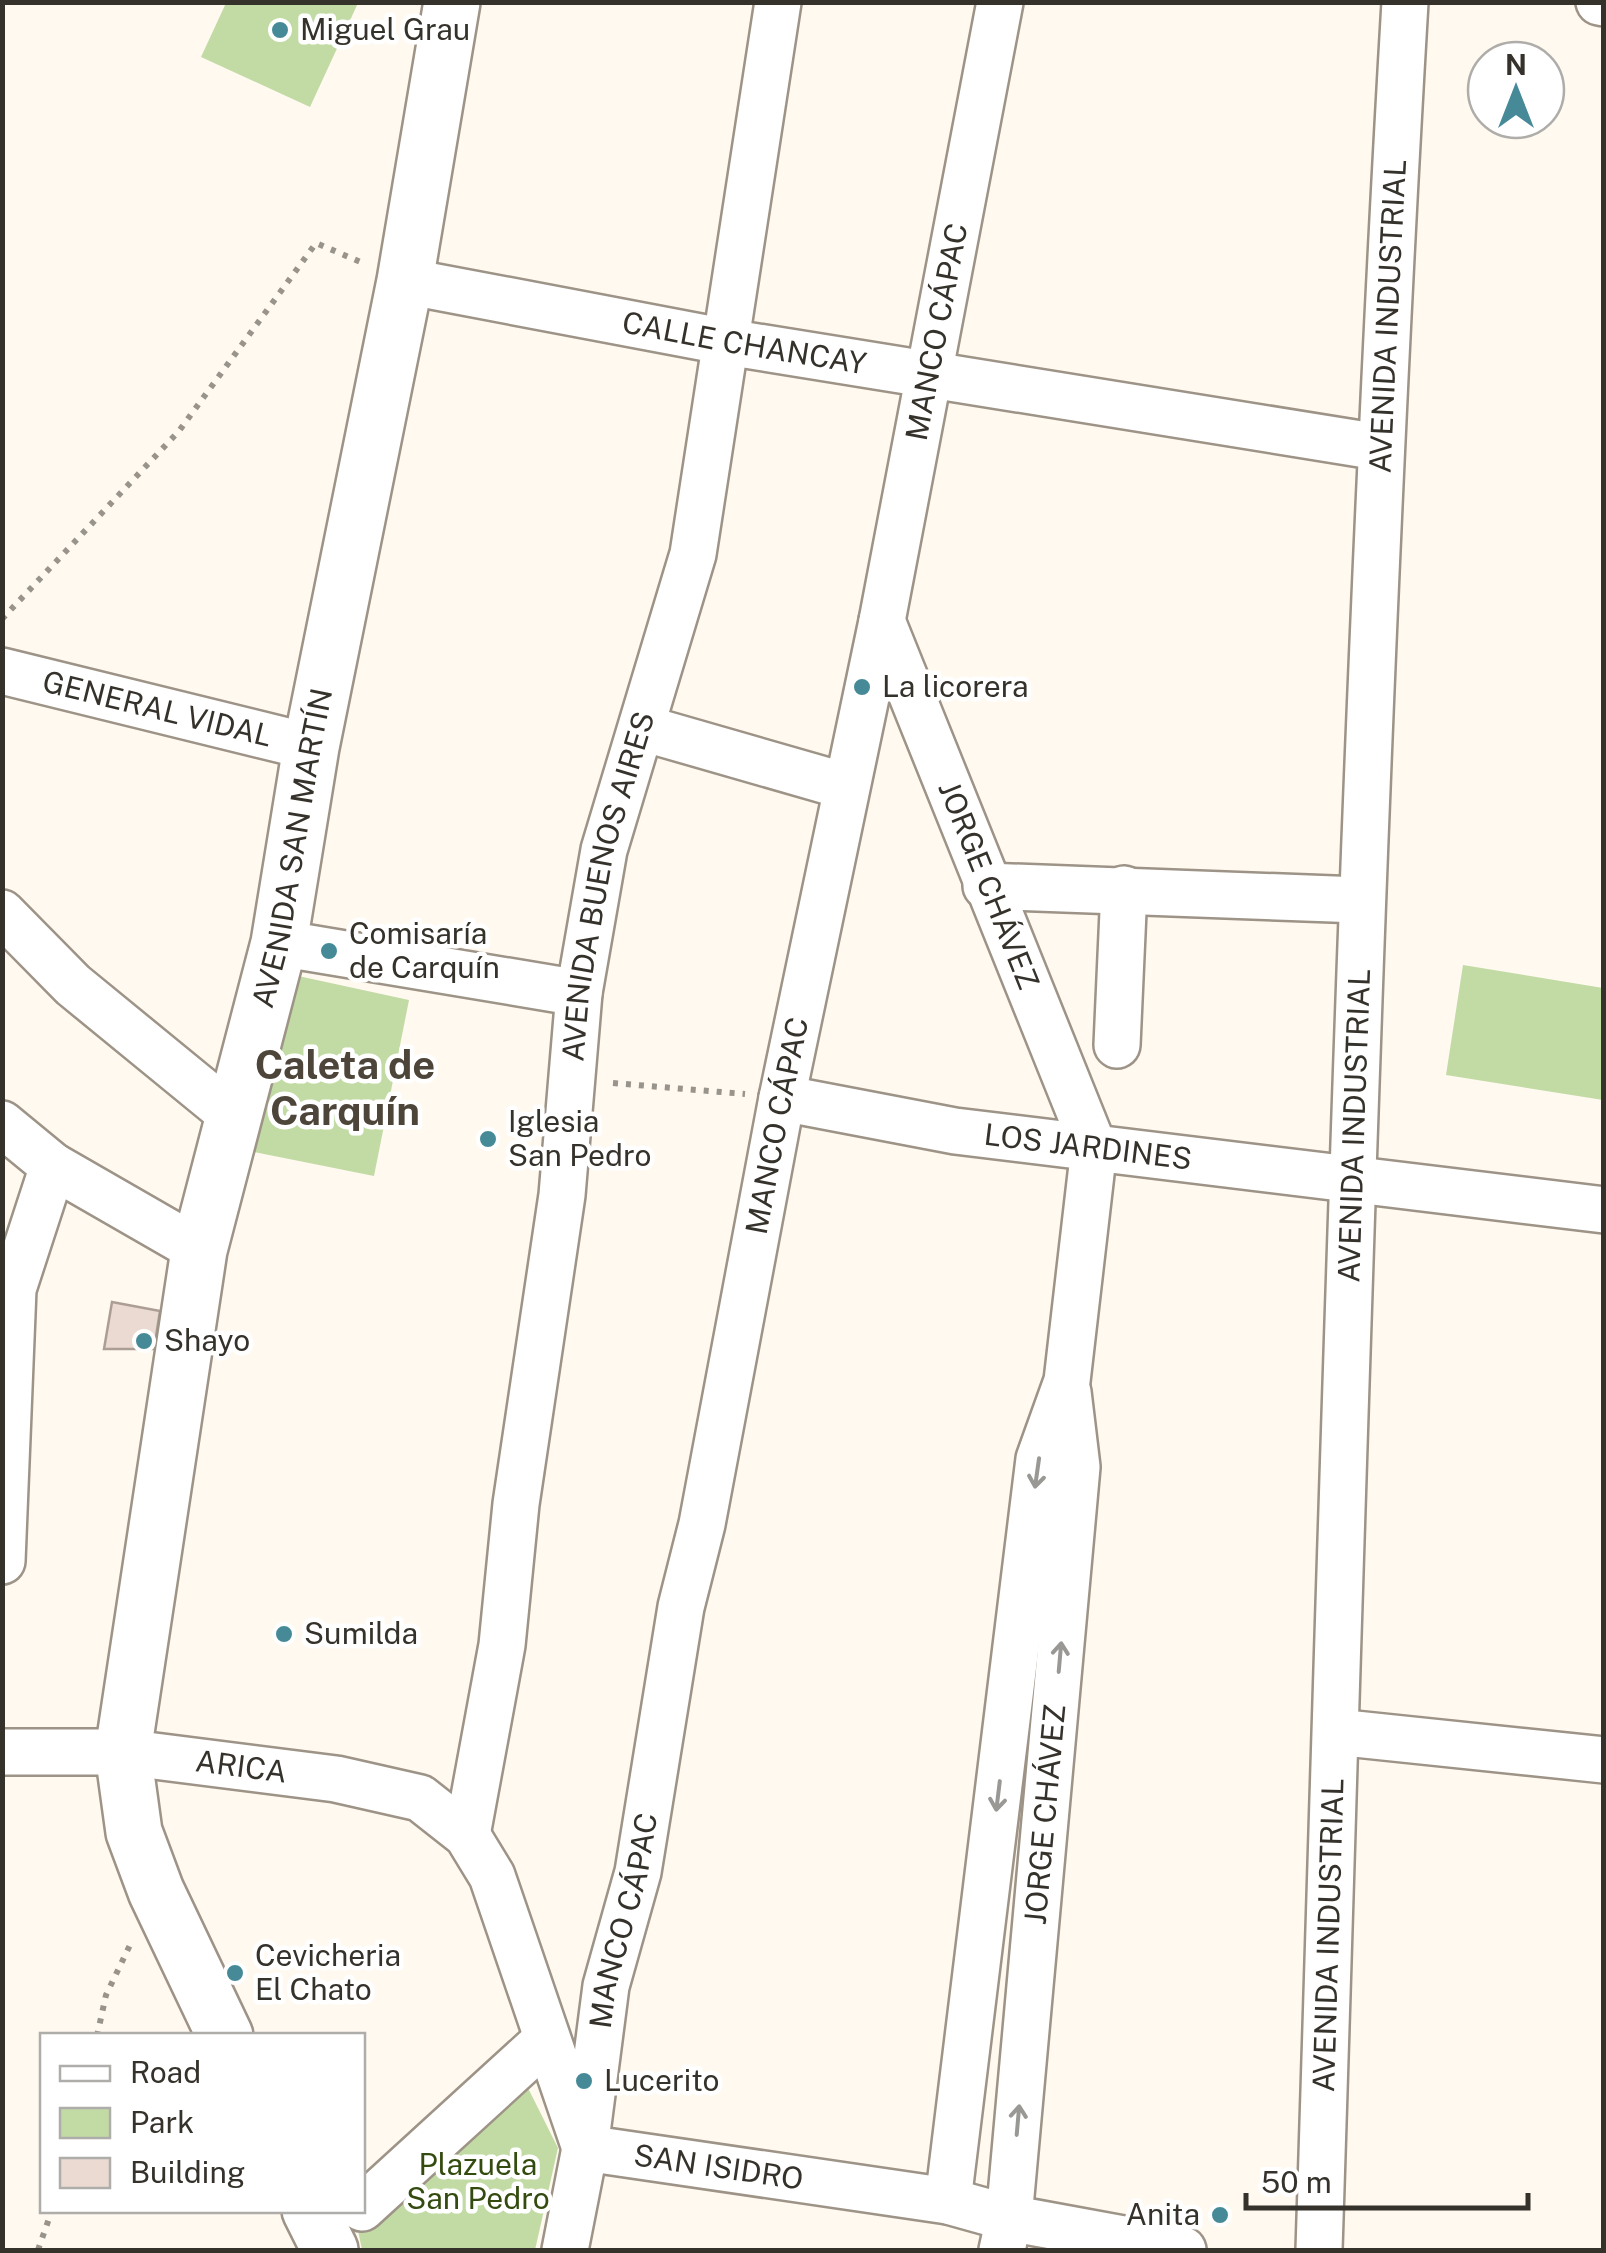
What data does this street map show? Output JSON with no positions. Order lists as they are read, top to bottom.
{
  "streets": {
    "street": [
      "AVENIDA INDUSTRIAL",
      "MANCO CÁPAC",
      "CALLE CHANCAY",
      "GENERAL VIDAL",
      "AVENIDA SAN MARTÍN",
      "JORGE CHÁVEZ",
      "AVENIDA BUENOS AIRES",
      "LOS JARDINES",
      "ARICA",
      "SAN ISIDRO"
    ]
  },
  "crossings": [
    ["AVENIDA INDUSTRIAL", "CALLE CHANCAY"],
    ["AVENIDA INDUSTRIAL", "LOS JARDINES"],
    ["MANCO CÁPAC", "CALLE CHANCAY"],
    ["MANCO CÁPAC", "JORGE CHÁVEZ"],
    ["MANCO CÁPAC", "LOS JARDINES"],
    ["MANCO CÁPAC", "SAN ISIDRO"],
    ["CALLE CHANCAY", "AVENIDA SAN MARTÍN"],
    ["CALLE CHANCAY", "AVENIDA BUENOS AIRES"],
    ["GENERAL VIDAL", "AVENIDA SAN MARTÍN"],
    ["AVENIDA SAN MARTÍN", "ARICA"],
    ["JORGE CHÁVEZ", "LOS JARDINES"],
    ["JORGE CHÁVEZ", "SAN ISIDRO"],
    ["AVENIDA BUENOS AIRES", "ARICA"]
  ],
  "districts": ["Caleta de Carquín"],
  "parks": ["Plazuela San Pedro"],
  "places": [
    "Miguel Grau",
    "La licorera",
    "Comisaría de Carquín",
    "Iglesia San Pedro",
    "Shayo",
    "Sumilda",
    "Cevicheria El Chato",
    "Lucerito",
    "Anita"
  ],
  "legend": ["Road", "Park", "Building"],
  "scale_bar": "50 m",
  "north": "top"
}
